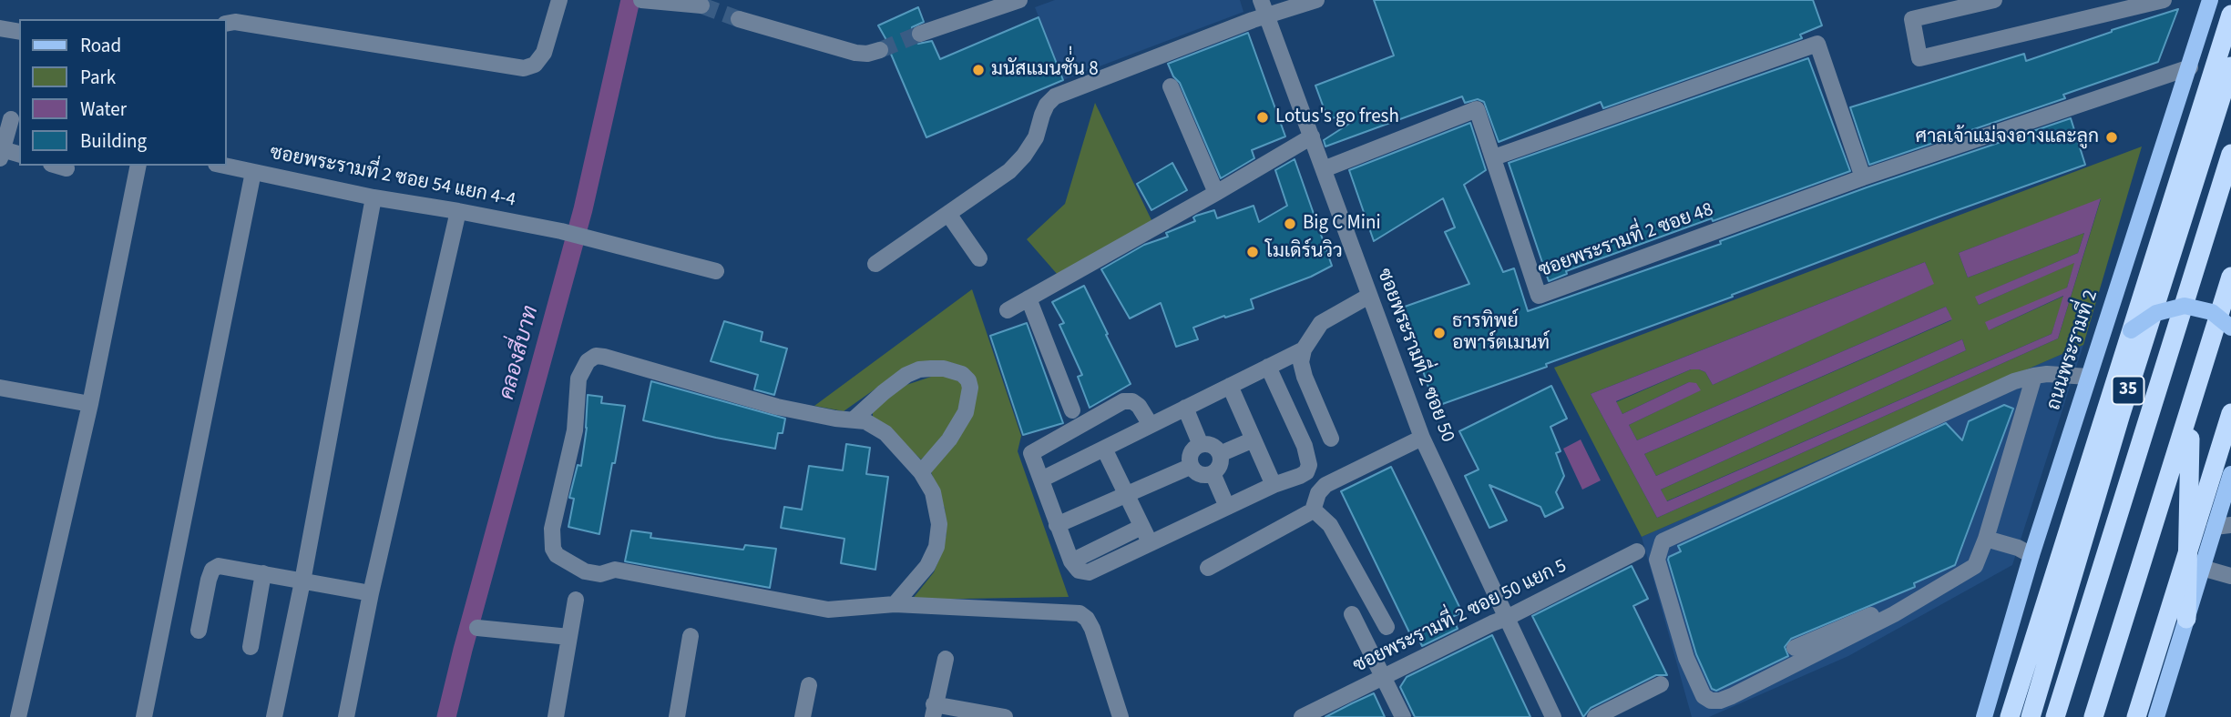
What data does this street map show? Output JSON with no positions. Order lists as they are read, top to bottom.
{
  "streets": {
    "highway": ["35"],
    "main road": ["ถนนพระรามที่ 2"],
    "street": [
      "ซอยพระรามที่ 2 ซอย 54 แยก 4-4",
      "ซอยพระรามที่ 2 ซอย 48",
      "ซอยพระรามที่ 2 ซอย 50",
      "ซอยพระรามที่ 2 ซอย 50 แยก 5"
    ]
  },
  "crossings": [
    ["ซอยพระรามที่ 2 ซอย 48", "ถนนพระรามที่ 2"],
    ["ซอยพระรามที่ 2 ซอย 48", "ซอยพระรามที่ 2 ซอย 50"],
    ["ซอยพระรามที่ 2 ซอย 50", "ซอยพระรามที่ 2 ซอย 50 แยก 5"]
  ],
  "water": ["คลองสี่บาท"],
  "places": [
    "มนัสแมนชั่่น 8",
    "Lotus's go fresh",
    "ศาลเจ้าแม่จงอางและลูก",
    "Big C Mini",
    "โมเดิร์นวิว",
    "ธารทิพย์ อพาร์ตเมนท์"
  ],
  "legend": [
    "Road",
    "Park",
    "Water",
    "Building"
  ]
}
